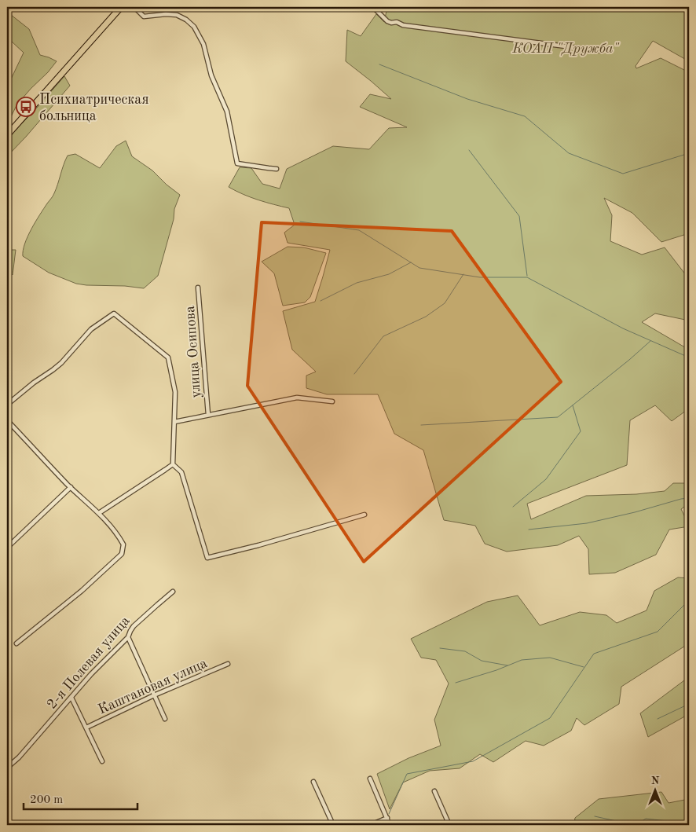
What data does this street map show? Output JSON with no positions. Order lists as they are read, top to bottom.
{
  "streets": {
    "street": ["улица Осипова", "2-я Полевая улица", "Каштановая улица"]
  },
  "parks": ["КОАП \"Дружба\""],
  "places": {
    "bus stop": ["Психиатрическая больница"]
  },
  "scale_bar": "200 m",
  "north": "top"
}
